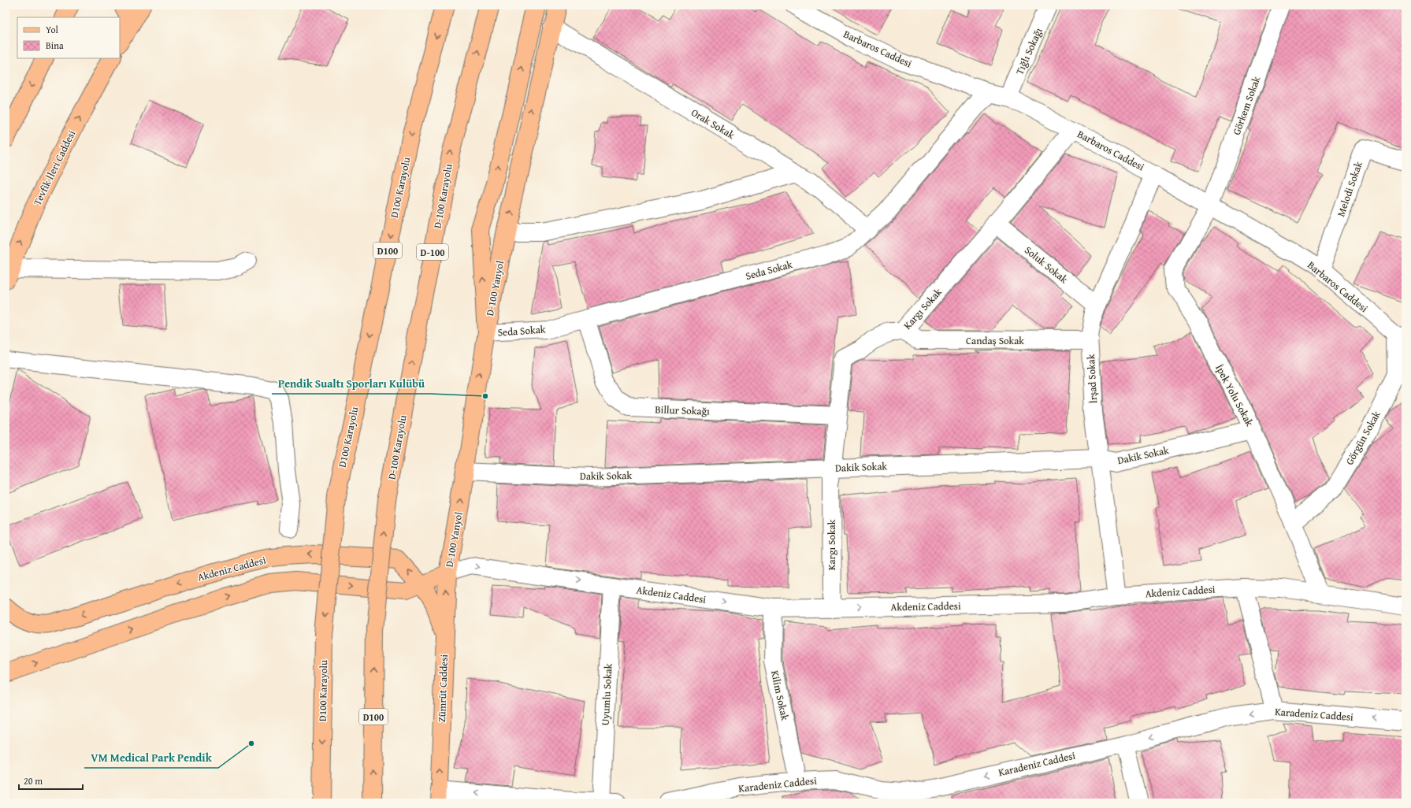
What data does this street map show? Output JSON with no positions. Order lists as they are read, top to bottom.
{
  "streets": {
    "main road": [
      "Tevfik İleri Caddesi",
      "D100 Karayolu",
      "D-100 Karayolu",
      "D100",
      "D-100",
      "D-100 Yanyol",
      "Akdeniz Caddesi",
      "Zümrüt Caddesi"
    ],
    "street": [
      "Barbaros Caddesi",
      "Tığlı Sokağı",
      "Görkem Sokak",
      "Orak Sokak",
      "Melodi Sokak",
      "Soluk Sokak",
      "Seda Sokak",
      "Kargı Sokak",
      "Candaş Sokak",
      "İrşad Sokak",
      "İpek Yolu Sokak",
      "Billur Sokağı",
      "Görgün Sokak",
      "Dakik Sokak",
      "Uyumlu Sokak",
      "Kilim Sokak",
      "Karadeniz Caddesi"
    ]
  },
  "crossings": [
    ["Barbaros Caddesi", "Tığlı Sokağı"],
    ["Barbaros Caddesi", "Görkem Sokak"],
    ["Barbaros Caddesi", "Melodi Sokak"],
    ["Barbaros Caddesi", "Seda Sokak"],
    ["Barbaros Caddesi", "Kargı Sokak"],
    ["Barbaros Caddesi", "İrşad Sokak"],
    ["Barbaros Caddesi", "İpek Yolu Sokak"],
    ["Barbaros Caddesi", "Görgün Sokak"],
    ["Görkem Sokak", "İpek Yolu Sokak"],
    ["Orak Sokak", "Seda Sokak"],
    ["Orak Sokak", "D-100 Yanyol"],
    ["D-100 Karayolu", "D100"],
    ["Soluk Sokak", "Kargı Sokak"],
    ["Soluk Sokak", "İrşad Sokak"],
    ["Seda Sokak", "D-100 Yanyol"],
    ["Seda Sokak", "Billur Sokağı"],
    ["D-100 Yanyol", "Dakik Sokak"],
    ["D-100 Yanyol", "Akdeniz Caddesi"],
    ["D-100 Yanyol", "Zümrüt Caddesi"],
    ["Kargı Sokak", "Candaş Sokak"],
    ["Kargı Sokak", "Billur Sokağı"],
    ["Kargı Sokak", "Dakik Sokak"],
    ["Kargı Sokak", "Akdeniz Caddesi"],
    ["Candaş Sokak", "İrşad Sokak"],
    ["İrşad Sokak", "Dakik Sokak"],
    ["İrşad Sokak", "Akdeniz Caddesi"],
    ["İpek Yolu Sokak", "Görgün Sokak"],
    ["İpek Yolu Sokak", "Dakik Sokak"],
    ["İpek Yolu Sokak", "Akdeniz Caddesi"],
    ["Akdeniz Caddesi", "Zümrüt Caddesi"],
    ["Akdeniz Caddesi", "Uyumlu Sokak"],
    ["Akdeniz Caddesi", "Kilim Sokak"],
    ["Kilim Sokak", "Karadeniz Caddesi"]
  ],
  "one_way": ["Karadeniz Caddesi"],
  "places": ["Pendik Sualtı Sporları Kulübü", "VM Medical Park Pendik"],
  "legend": ["Yol", "Bina"],
  "scale_bar": "20 m"
}
